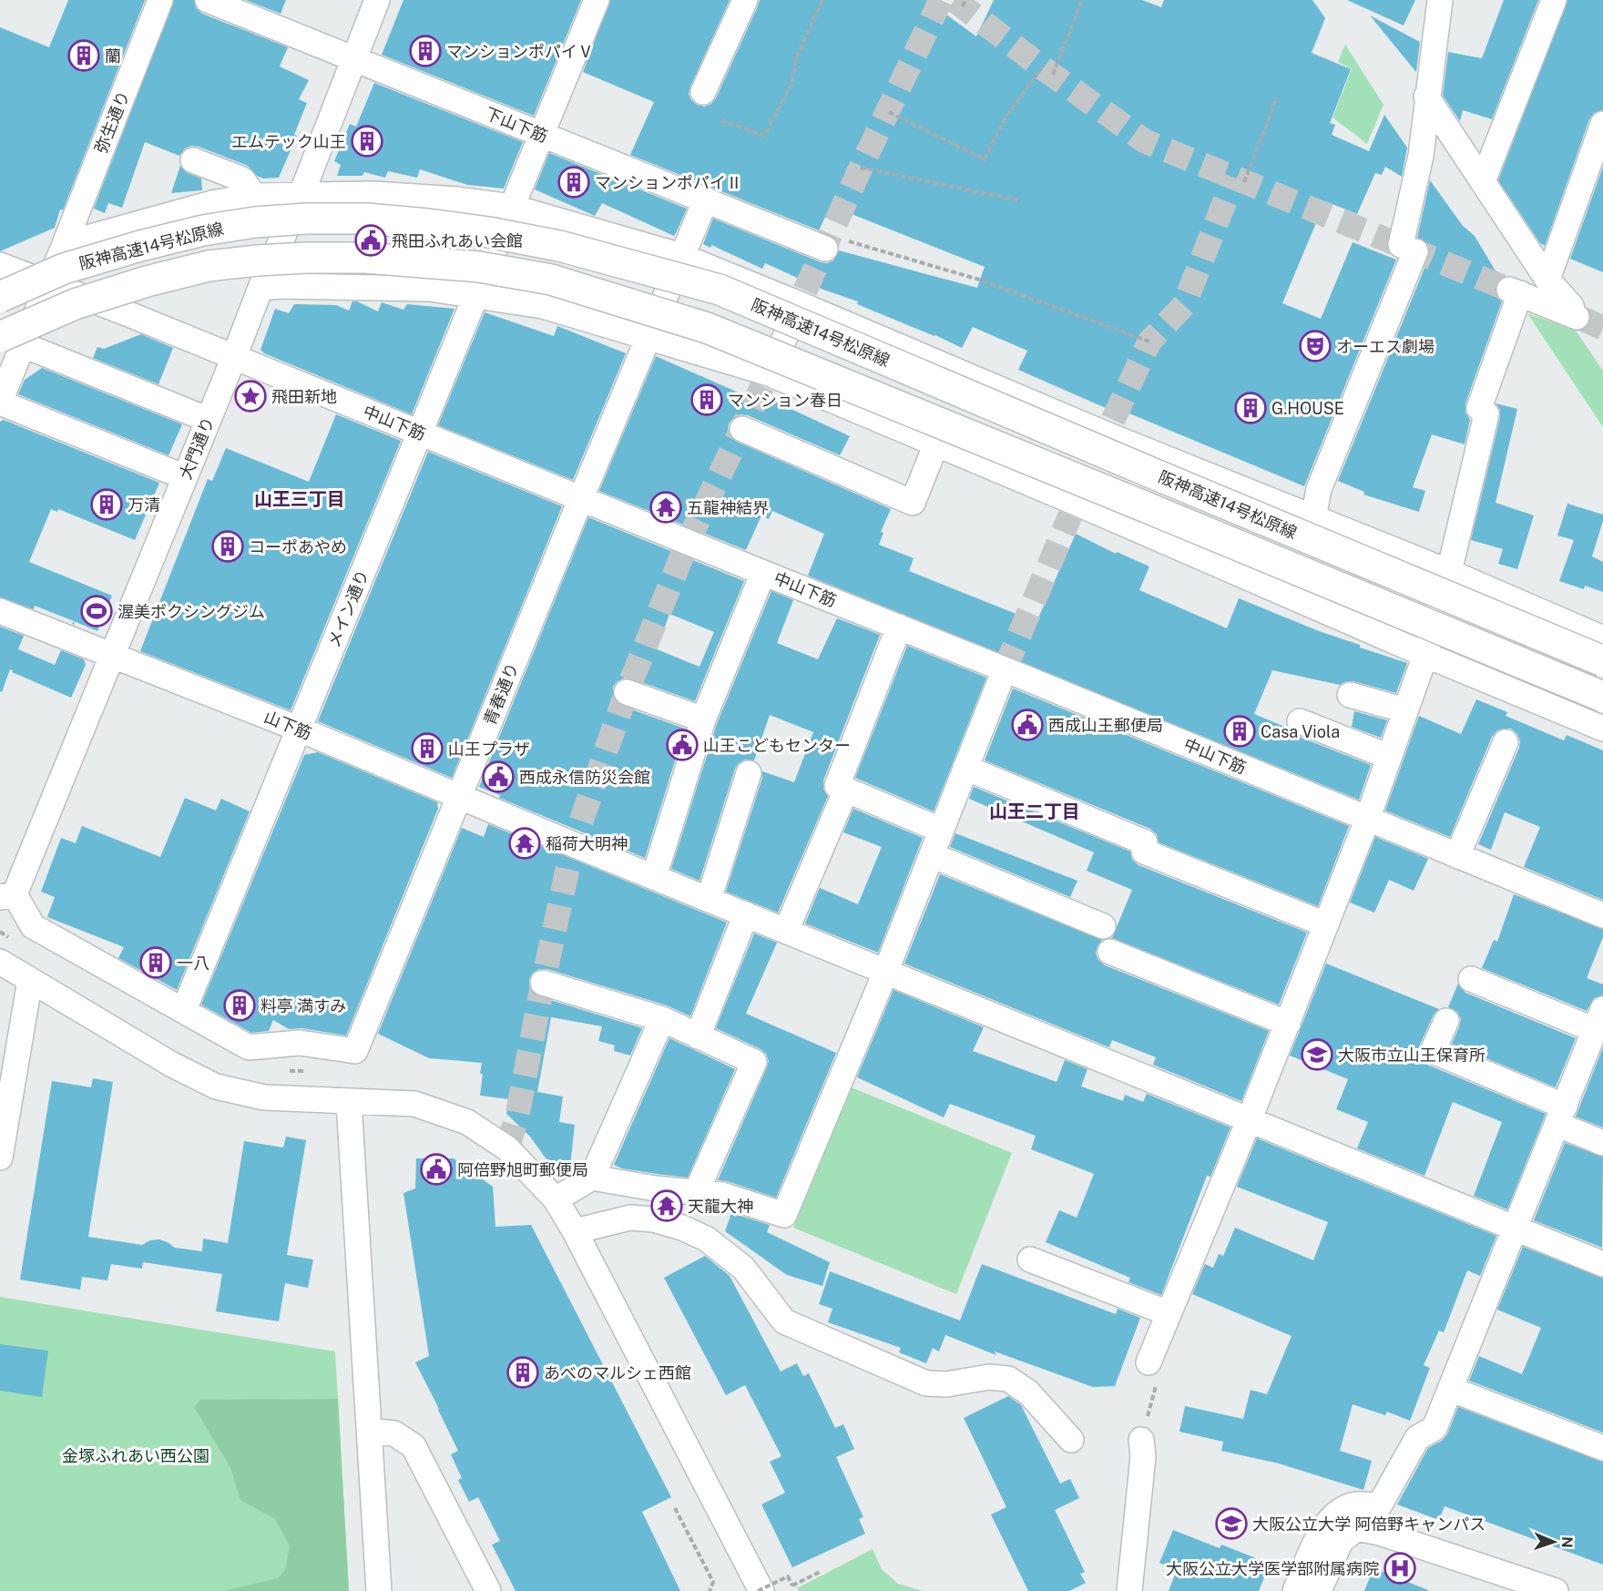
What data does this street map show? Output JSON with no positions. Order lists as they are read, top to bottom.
{
  "streets": {
    "highway": ["阪神高速14号松原線"],
    "street": [
      "弥生通り",
      "下山下筋",
      "中山下筋",
      "大門通り",
      "メイン通り",
      "青春通り",
      "山下筋"
    ]
  },
  "crossings": [
    ["弥生通り", "阪神高速14号松原線"],
    ["弥生通り", "中山下筋"],
    ["下山下筋", "大門通り"],
    ["下山下筋", "メイン通り"],
    ["下山下筋", "青春通り"],
    ["中山下筋", "大門通り"],
    ["中山下筋", "メイン通り"],
    ["中山下筋", "青春通り"],
    ["大門通り", "山下筋"],
    ["メイン通り", "青春通り"],
    ["メイン通り", "山下筋"],
    ["青春通り", "山下筋"]
  ],
  "districts": ["山王三丁目", "山王二丁目"],
  "parks": ["金塚ふれあい西公園"],
  "places": {
    "building": [
      "マンションポパイⅤ",
      "蘭",
      "エムテック山王",
      "マンションポパイⅡ",
      "マンション春日",
      "G.HOUSE",
      "万清",
      "コーポあやめ",
      "Casa Viola",
      "山王プラザ",
      "一八",
      "料亭 満すみ",
      "あべのマルシェ西館"
    ],
    "public building": [
      "飛田ふれあい会館",
      "西成山王郵便局",
      "山王こどもセンター",
      "西成永信防災会館",
      "阿倍野旭町郵便局"
    ],
    "theatre": ["オーエス劇場"],
    "place": ["飛田新地"],
    "temple": ["五龍神結界", "稲荷大明神", "天龍大神"],
    "sports": ["渥美ボクシングジム"],
    "school or university": ["大阪市立山王保育所", "大阪公立大学 阿倍野キャンパス"],
    "hospital": ["大阪公立大学医学部附属病院"]
  },
  "north": "right"
}
